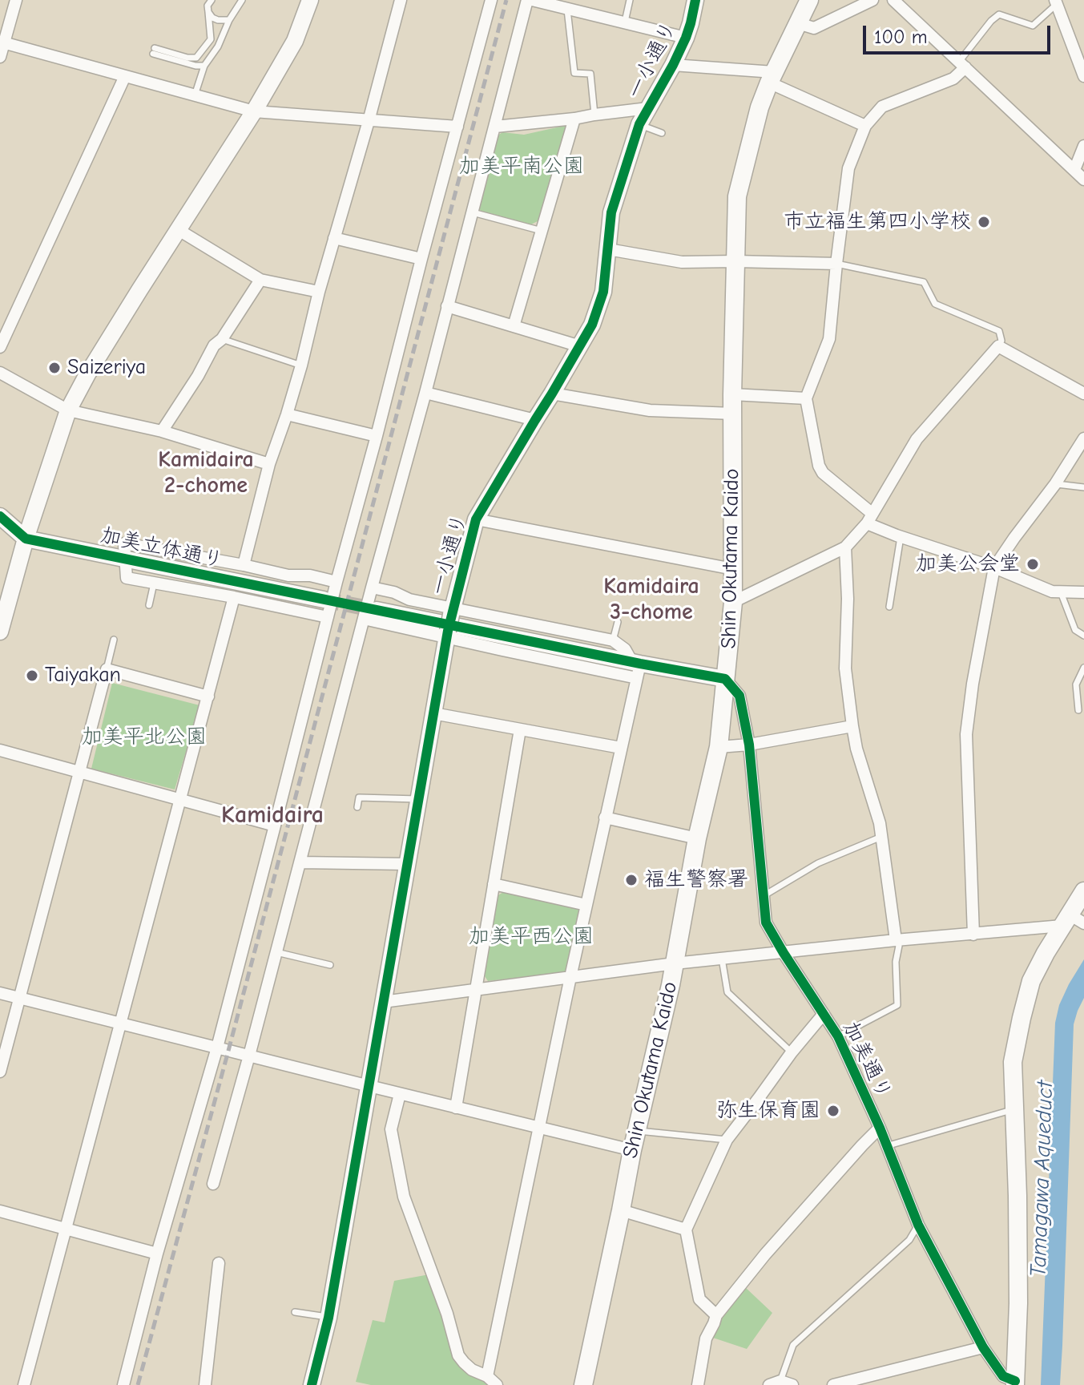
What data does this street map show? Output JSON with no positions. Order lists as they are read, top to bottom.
{
  "streets": {
    "main road": ["Shin Okutama Kaido"],
    "street": ["一小通り", "加美立体通り", "加美通り"]
  },
  "crossings": [
    ["Shin Okutama Kaido", "加美通り"]
  ],
  "districts": ["Kamidaira 2-chome", "Kamidaira 3-chome", "Kamidaira"],
  "water": ["Tamagawa Aqueduct"],
  "parks": ["加美平南公園", "加美平北公園", "加美平西公園"],
  "places": [
    "市立福生第四小学校",
    "Saizeriya",
    "加美公会堂",
    "Taiyakan",
    "福生警察署",
    "弥生保育園"
  ],
  "scale_bar": "100 m"
}
